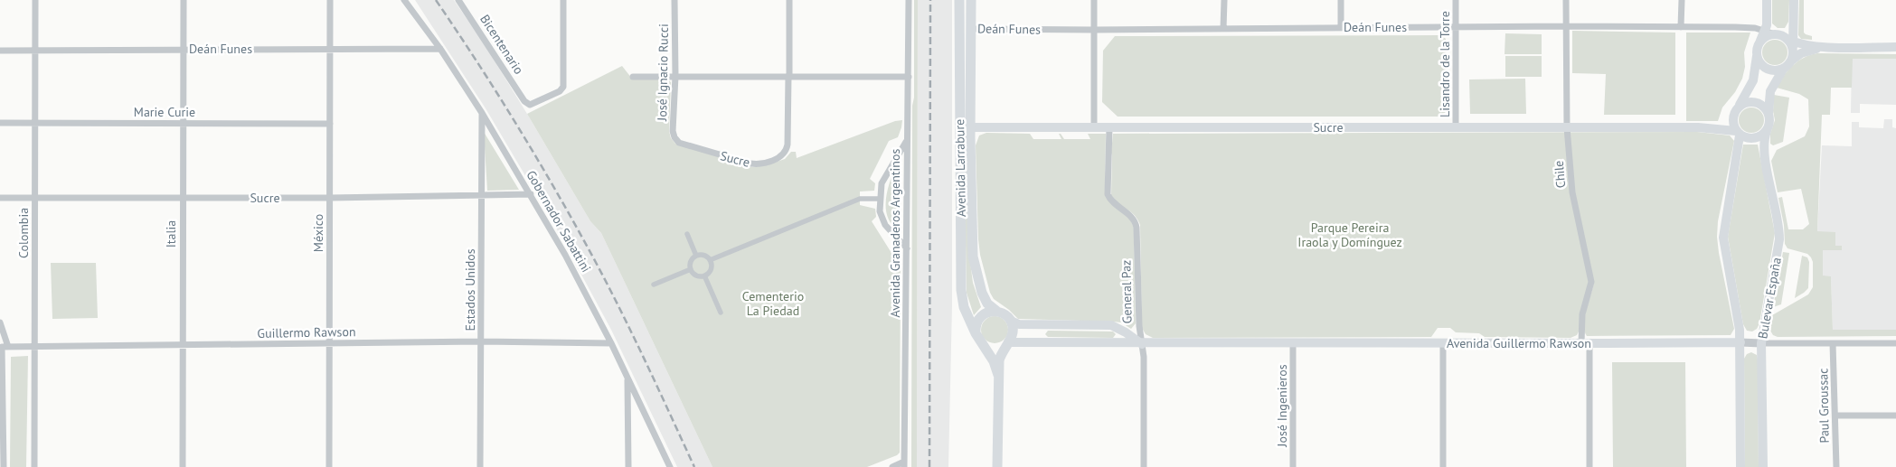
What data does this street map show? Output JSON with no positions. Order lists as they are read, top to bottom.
{
  "streets": {
    "main road": [
      "Deán Funes",
      "Sucre",
      "Avenida Larrabure",
      "Bulevar España",
      "Avenida Guillermo Rawson"
    ],
    "street": [
      "Bicentenario",
      "Lisandro de la Torre",
      "José Ignacio Rucci",
      "Marie Curie",
      "Chile",
      "Gobernador Sabattini",
      "Colombia",
      "México",
      "Avenida Granaderos Argentinos",
      "Italia",
      "Estados Unidos",
      "General Paz",
      "Guillermo Rawson",
      "José Ingenieros",
      "Paul Groussac"
    ]
  },
  "crossings": [
    ["Deán Funes", "Lisandro de la Torre"],
    ["Deán Funes", "Avenida Larrabure"],
    ["Deán Funes", "Chile"],
    ["Deán Funes", "Gobernador Sabattini"],
    ["Deán Funes", "Colombia"],
    ["Deán Funes", "México"],
    ["Deán Funes", "Italia"],
    ["Lisandro de la Torre", "Sucre"],
    ["José Ignacio Rucci", "Sucre"],
    ["Marie Curie", "Colombia"],
    ["Marie Curie", "México"],
    ["Marie Curie", "Italia"],
    ["Sucre", "Avenida Larrabure"],
    ["Sucre", "Chile"],
    ["Sucre", "Gobernador Sabattini"],
    ["Sucre", "Colombia"],
    ["Sucre", "México"],
    ["Sucre", "Italia"],
    ["Sucre", "Estados Unidos"],
    ["Sucre", "General Paz"],
    ["Sucre", "Bulevar España"],
    ["Avenida Larrabure", "Avenida Guillermo Rawson"],
    ["Chile", "Avenida Guillermo Rawson"],
    ["Gobernador Sabattini", "Estados Unidos"],
    ["Gobernador Sabattini", "Guillermo Rawson"],
    ["Colombia", "Guillermo Rawson"],
    ["México", "Guillermo Rawson"],
    ["Italia", "Guillermo Rawson"],
    ["Estados Unidos", "Guillermo Rawson"],
    ["General Paz", "Avenida Guillermo Rawson"],
    ["Bulevar España", "Avenida Guillermo Rawson"],
    ["Avenida Guillermo Rawson", "José Ingenieros"],
    ["Avenida Guillermo Rawson", "Paul Groussac"]
  ],
  "parks": ["Parque Pereira Iraola y Domínguez", "Cementerio La Piedad"]
}
